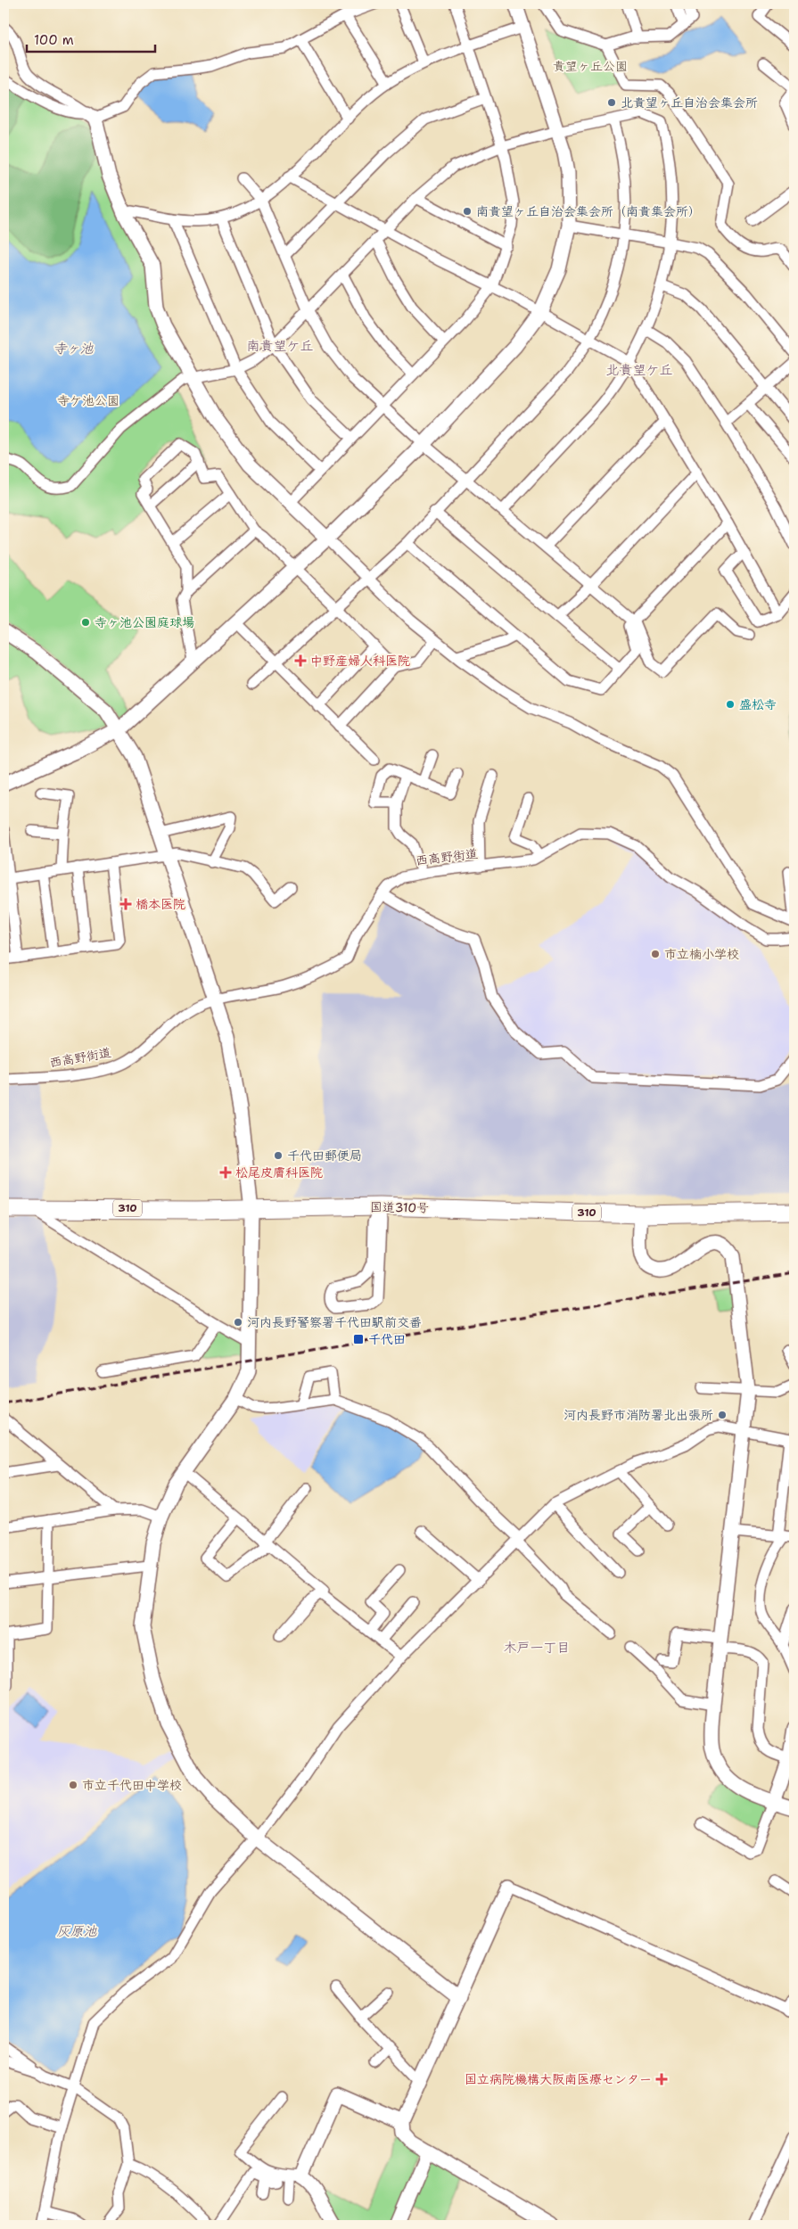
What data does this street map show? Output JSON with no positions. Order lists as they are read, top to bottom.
{
  "streets": {
    "highway": ["国道310号", "310"],
    "street": ["西高野街道"]
  },
  "districts": ["南貴望ケ丘", "北貴望ケ丘", "木戸一丁目"],
  "water": ["寺ヶ池", "灰原池"],
  "parks": ["貴望ヶ丘公園", "寺ケ池公園"],
  "places": {
    "other": [
      "北貴望ヶ丘自治会集会所",
      "南貴望ヶ丘自治会集会所（南貴集会所）",
      "寺ヶ池公園庭球場",
      "盛松寺",
      "市立楠小学校",
      "千代田郵便局",
      "河内長野警察署千代田駅前交番",
      "河内長野市消防署北出張所",
      "市立千代田中学校"
    ],
    "health": [
      "中野産婦人科医院",
      "橋本医院",
      "松尾皮膚科医院",
      "国立病院機構大阪南医療センター"
    ],
    "transit": ["千代田"]
  },
  "scale_bar": "100 m"
}
